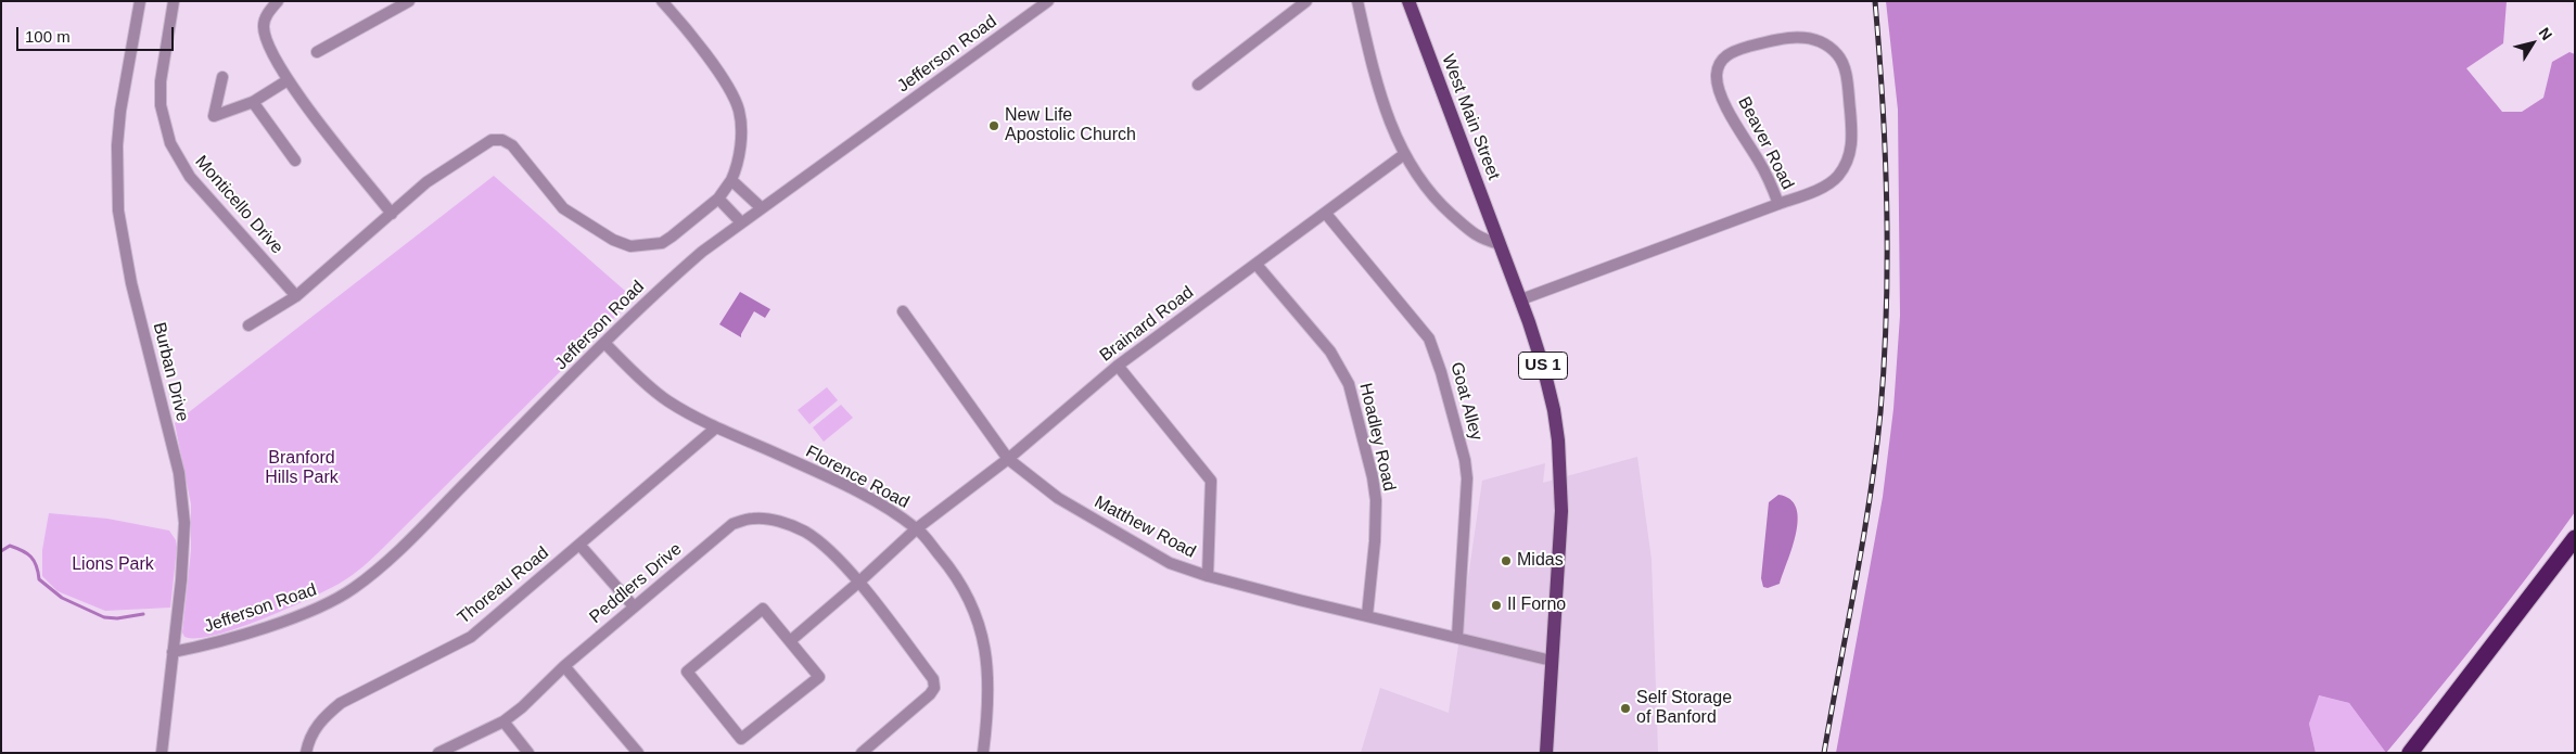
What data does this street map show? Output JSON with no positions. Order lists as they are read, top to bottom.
{
  "streets": {
    "main road": ["West Main Street", "US 1"],
    "street": [
      "Jefferson Road",
      "Beaver Road",
      "Monticello Drive",
      "Brainard Road",
      "Burban Drive",
      "Goat Alley",
      "Hoadley Road",
      "Florence Road",
      "Matthew Road",
      "Peddlers Drive",
      "Thoreau Road"
    ]
  },
  "crossings": [
    ["Jefferson Road", "Burban Drive"],
    ["Jefferson Road", "Florence Road"],
    ["West Main Street", "Beaver Road"],
    ["West Main Street", "Matthew Road"],
    ["Brainard Road", "Goat Alley"],
    ["Brainard Road", "Hoadley Road"],
    ["Brainard Road", "Florence Road"],
    ["Brainard Road", "Matthew Road"],
    ["Goat Alley", "Matthew Road"],
    ["Hoadley Road", "Matthew Road"],
    ["Florence Road", "Thoreau Road"]
  ],
  "parks": ["Branford Hills Park", "Lions Park"],
  "places": [
    "New Life Apostolic Church",
    "Midas",
    "Il Forno",
    "Self Storage of Banford"
  ],
  "scale_bar": "100 m",
  "north": "top right"
}
